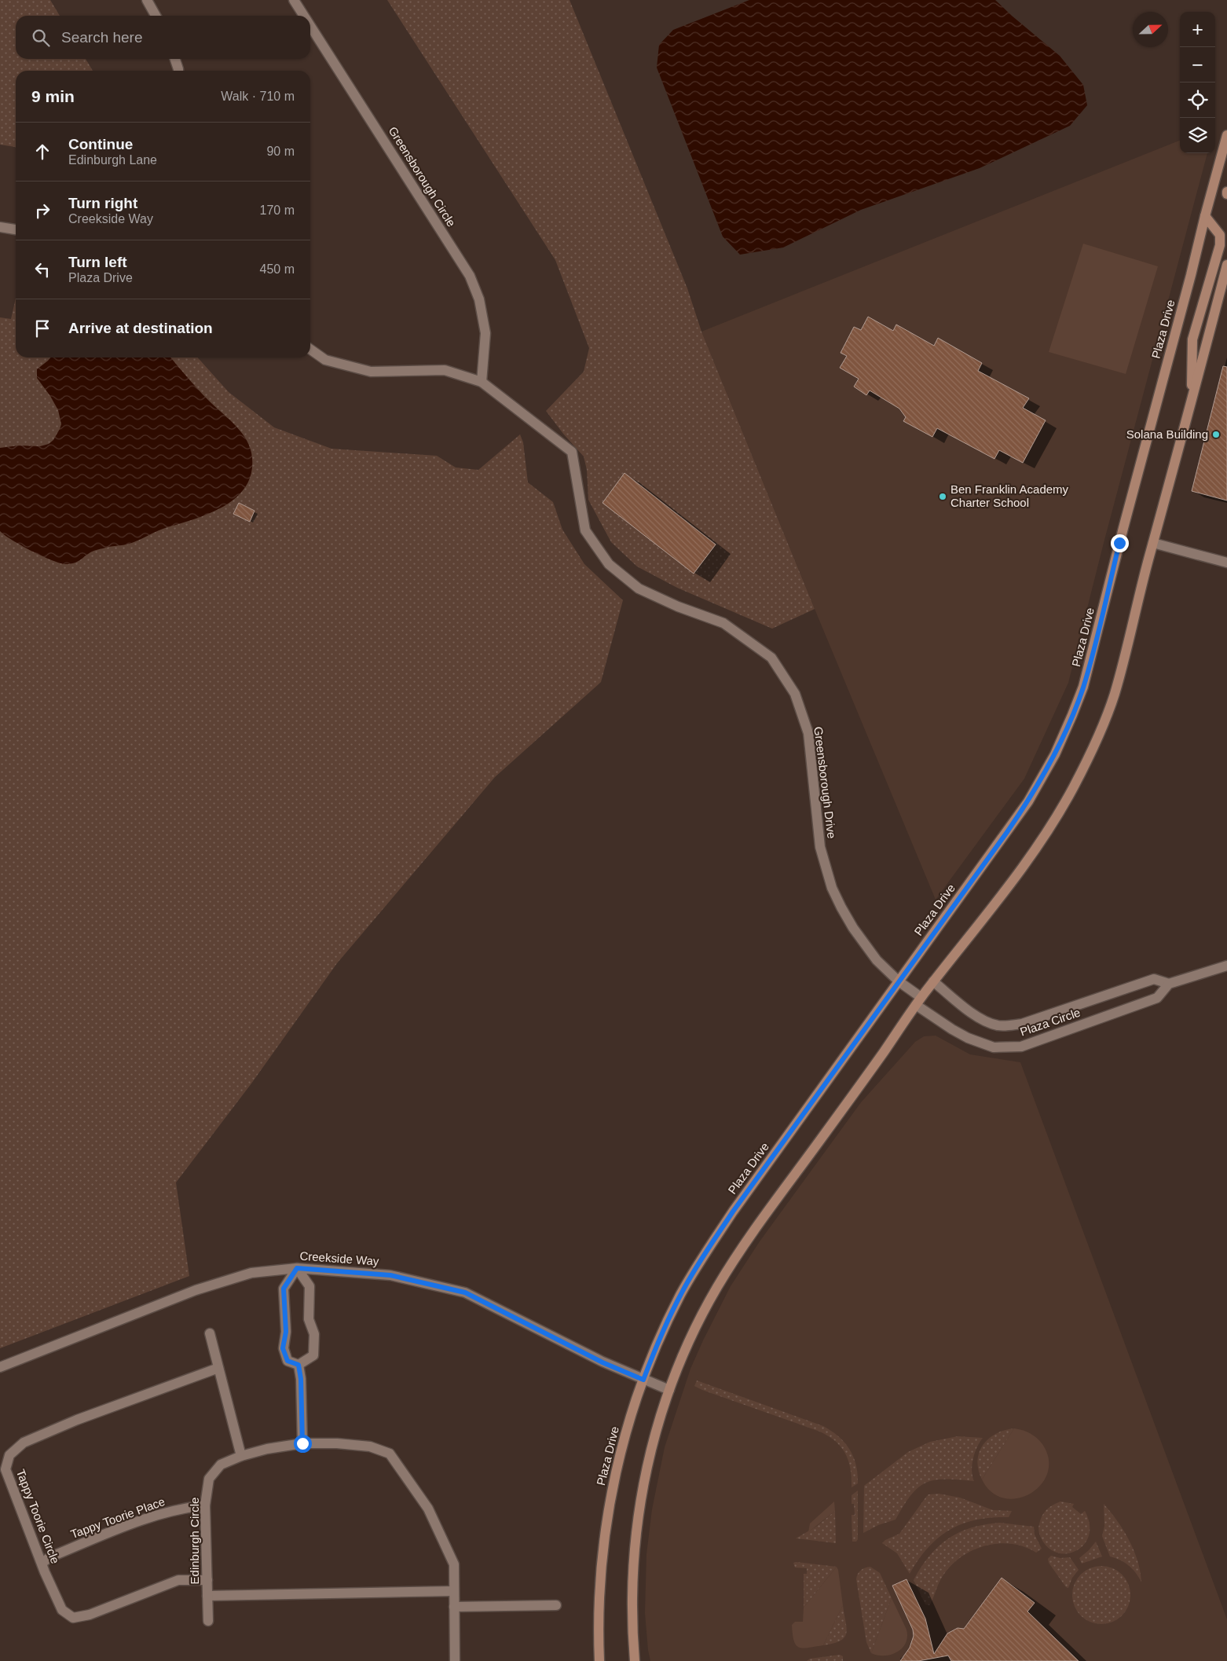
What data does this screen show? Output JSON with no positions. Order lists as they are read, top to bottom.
{
  "streets": {
    "street": [
      "Greensborough Circle",
      "Plaza Drive",
      "Greensborough Drive",
      "Plaza Circle",
      "Creekside Way",
      "Tappy Toorie Circle",
      "Tappy Toorie Place",
      "Edinburgh Circle"
    ]
  },
  "crossings": [
    ["Greensborough Circle", "Greensborough Drive"],
    ["Plaza Drive", "Greensborough Drive"],
    ["Plaza Drive", "Creekside Way"],
    ["Greensborough Drive", "Plaza Circle"],
    ["Tappy Toorie Circle", "Tappy Toorie Place"],
    ["Tappy Toorie Circle", "Edinburgh Circle"],
    ["Tappy Toorie Place", "Edinburgh Circle"]
  ],
  "places": ["Solana Building", "Ben Franklin Academy Charter School"],
  "north": "right",
  "page": {
    "map_buttons": ["+", "−"],
    "search": "Search here",
    "heading": ["9 min", "Walk · 710 m"],
    "list": [
      ["Continue", "Edinburgh Lane", "90 m"],
      ["Turn right", "Creekside Way", "170 m"],
      ["Turn left", "Plaza Drive", "450 m"],
      "Arrive at destination"
    ]
  }
}
